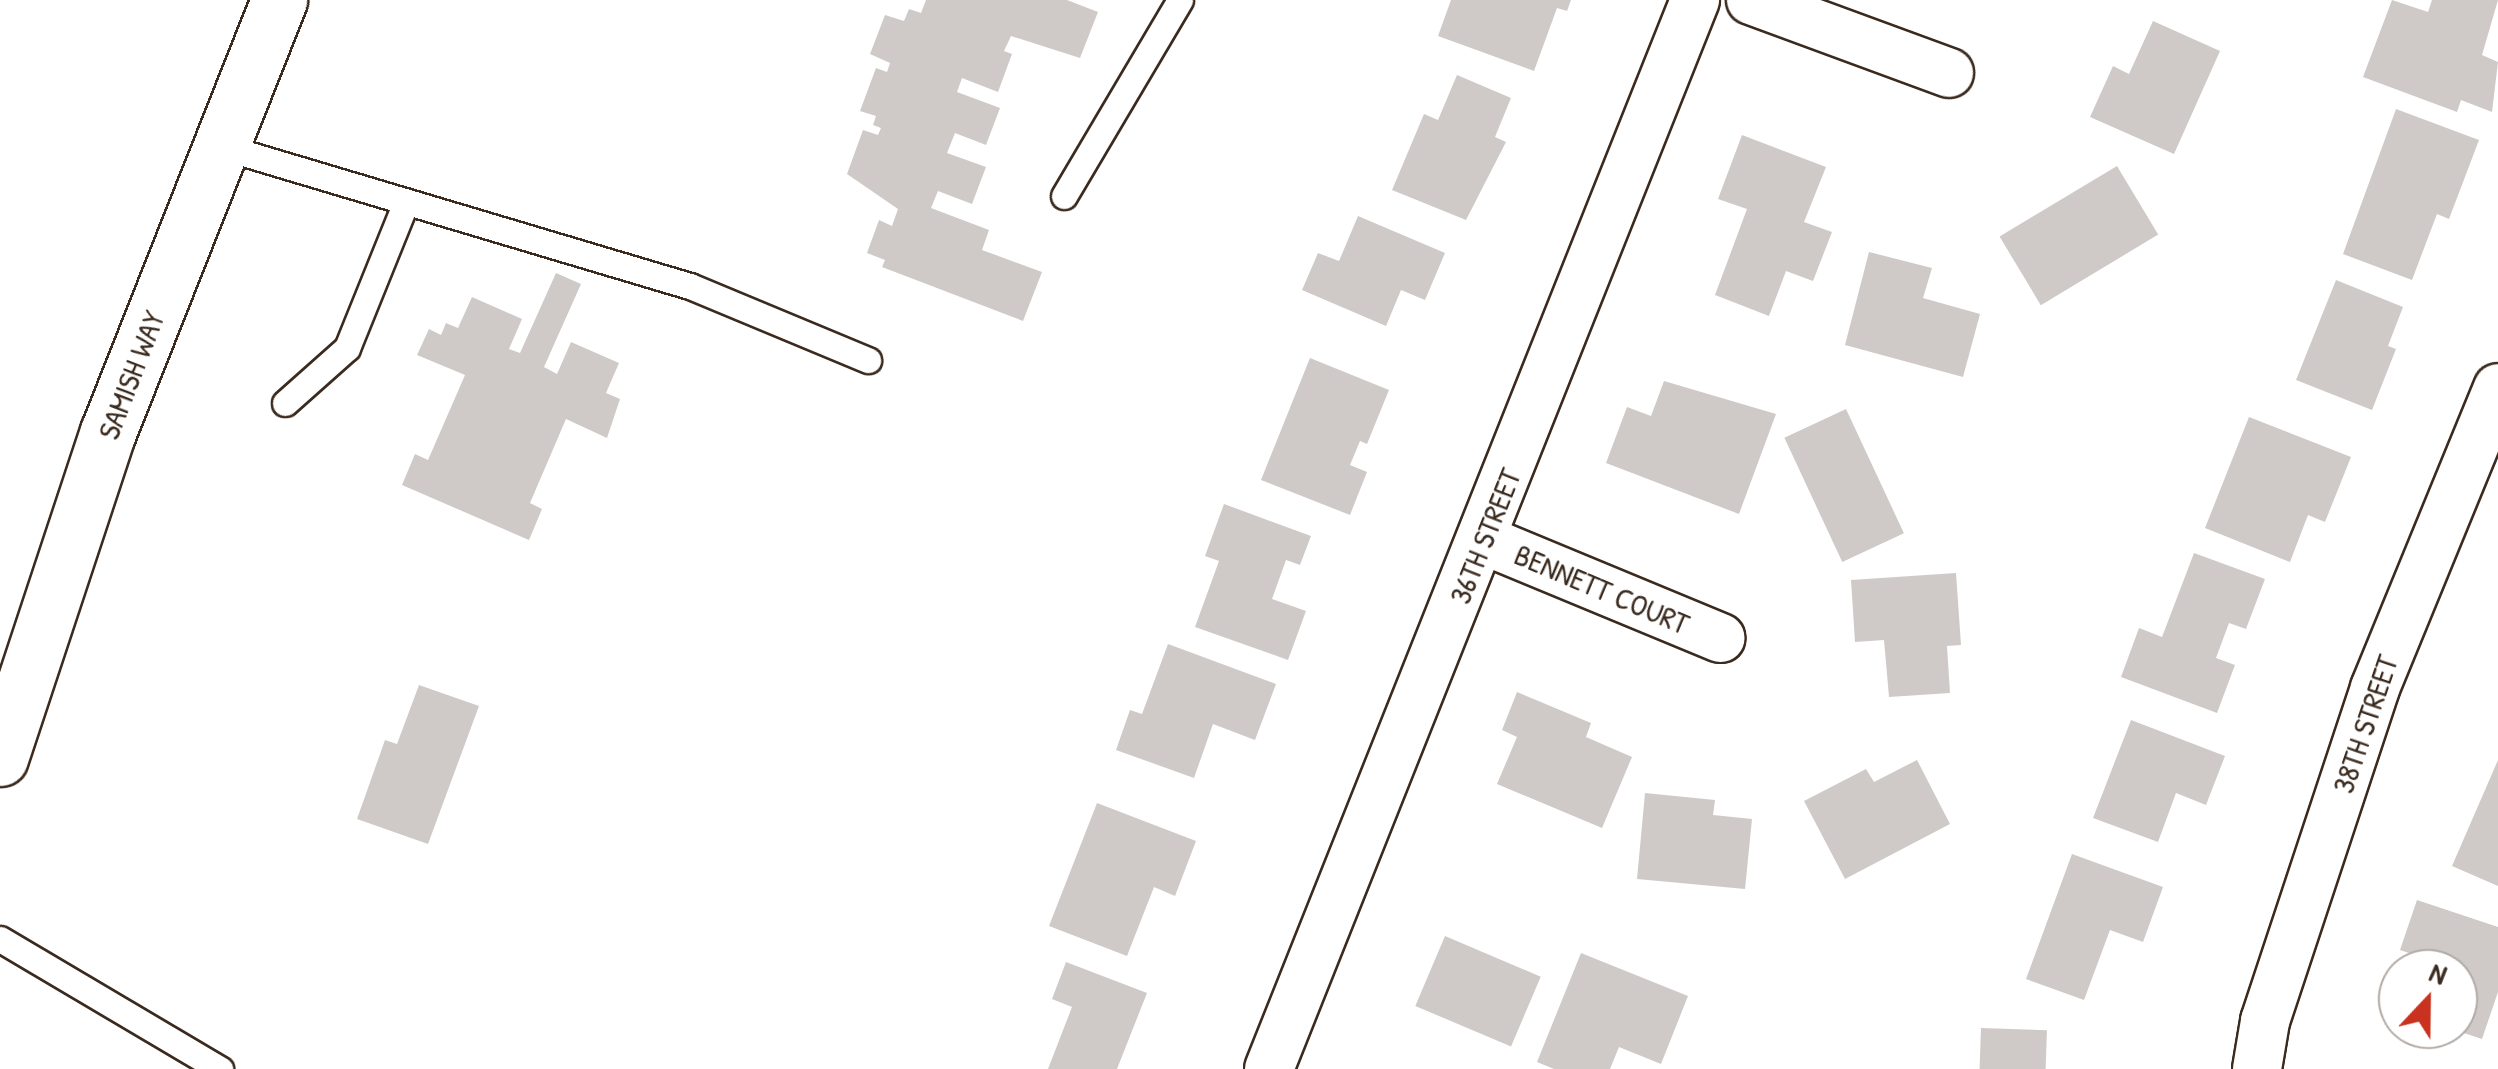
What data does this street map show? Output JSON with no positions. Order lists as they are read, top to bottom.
{
  "streets": {
    "main road": ["SAMISH WAY"],
    "street": ["36TH STREET", "BENNETT COURT", "38TH STREET"]
  },
  "crossings": [
    ["36TH STREET", "BENNETT COURT"]
  ],
  "north": "top"
}
